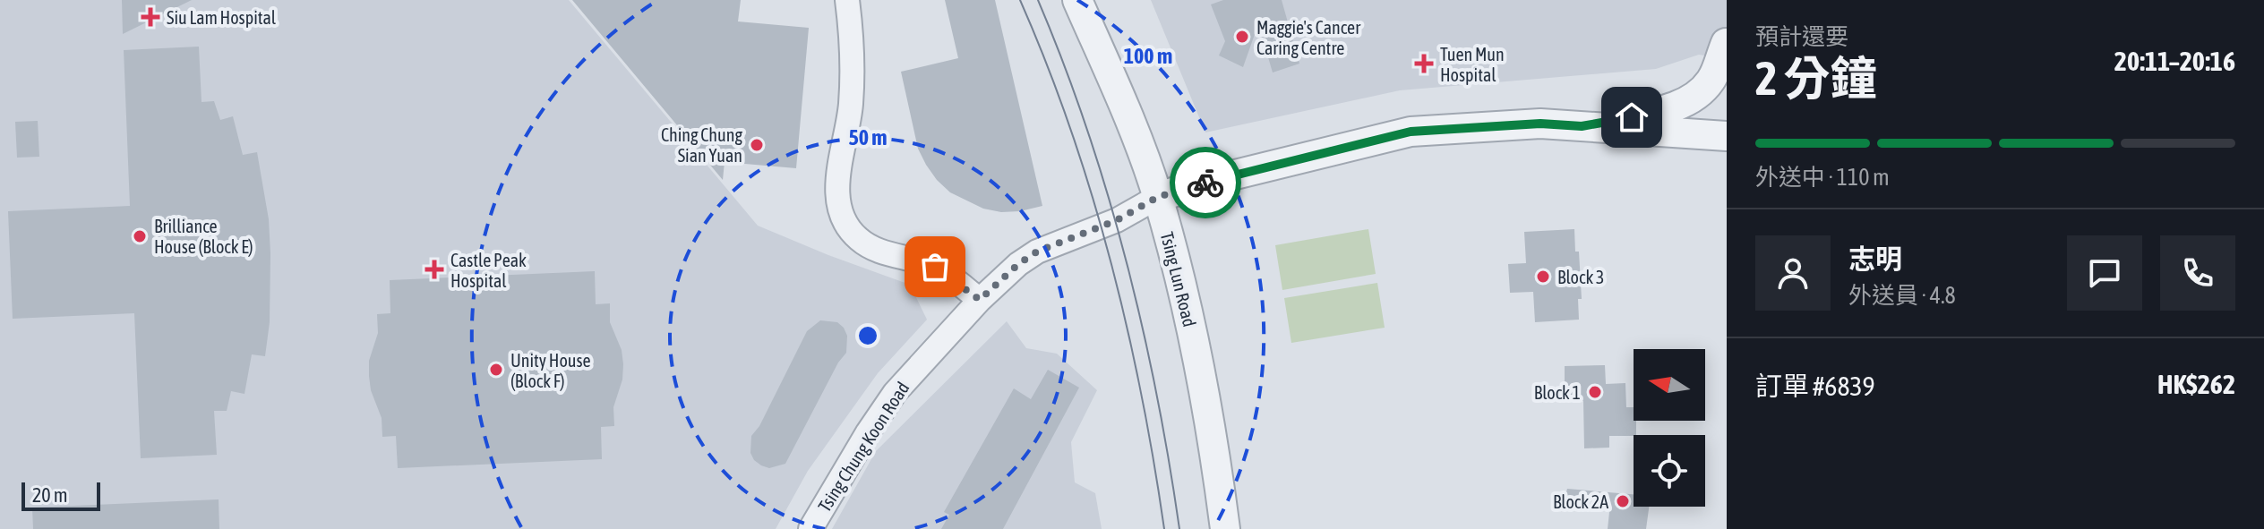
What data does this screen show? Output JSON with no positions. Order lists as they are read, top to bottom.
{
  "streets": {
    "street": ["Tsing Lun Road", "Tsing Chung Koon Road"]
  },
  "crossings": [
    ["Tsing Lun Road", "Tsing Chung Koon Road"]
  ],
  "places": {
    "health": ["Siu Lam Hospital", "Tuen Mun Hospital", "Castle Peak Hospital"],
    "other": [
      "Maggie's Cancer Caring Centre",
      "Ching Chung Sian Yuan",
      "Brilliance House (Block E)",
      "Block 3",
      "Unity House (Block F)",
      "Block 1",
      "Block 2A"
    ]
  },
  "scale_bar": "20 m",
  "north": "left",
  "page": {
    "heading": ["2 分鐘", "預計還要", "20:11–20:16"],
    "panel": [
      "志明",
      "外送員 · 4.8",
      "訂單 #6839",
      "HK$262"
    ],
    "bar": "外送中 · 110 m",
    "scale": "20 m"
  },
  "rings": ["100 m", "50 m"]
}
